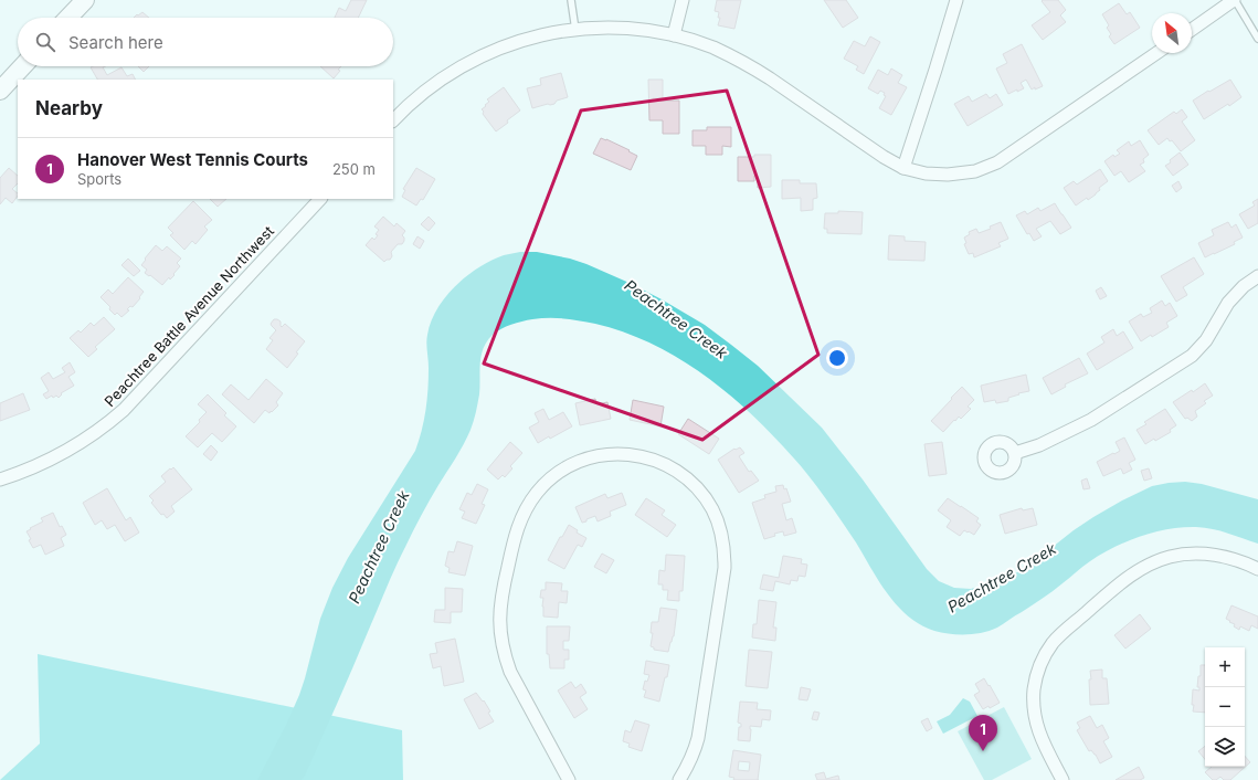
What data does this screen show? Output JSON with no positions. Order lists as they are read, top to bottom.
{
  "streets": {
    "street": ["Peachtree Battle Avenue Northwest"]
  },
  "water": ["Peachtree Creek"],
  "north": "top left",
  "page": {
    "search": "Search here",
    "heading": "Nearby",
    "list": [
      {
        "mark": "1",
        "name": "Hanover West Tennis Courts",
        "note": "Sports",
        "value": "250 m"
      }
    ],
    "map_buttons": ["+", "−"],
    "pins": "1"
  }
}
